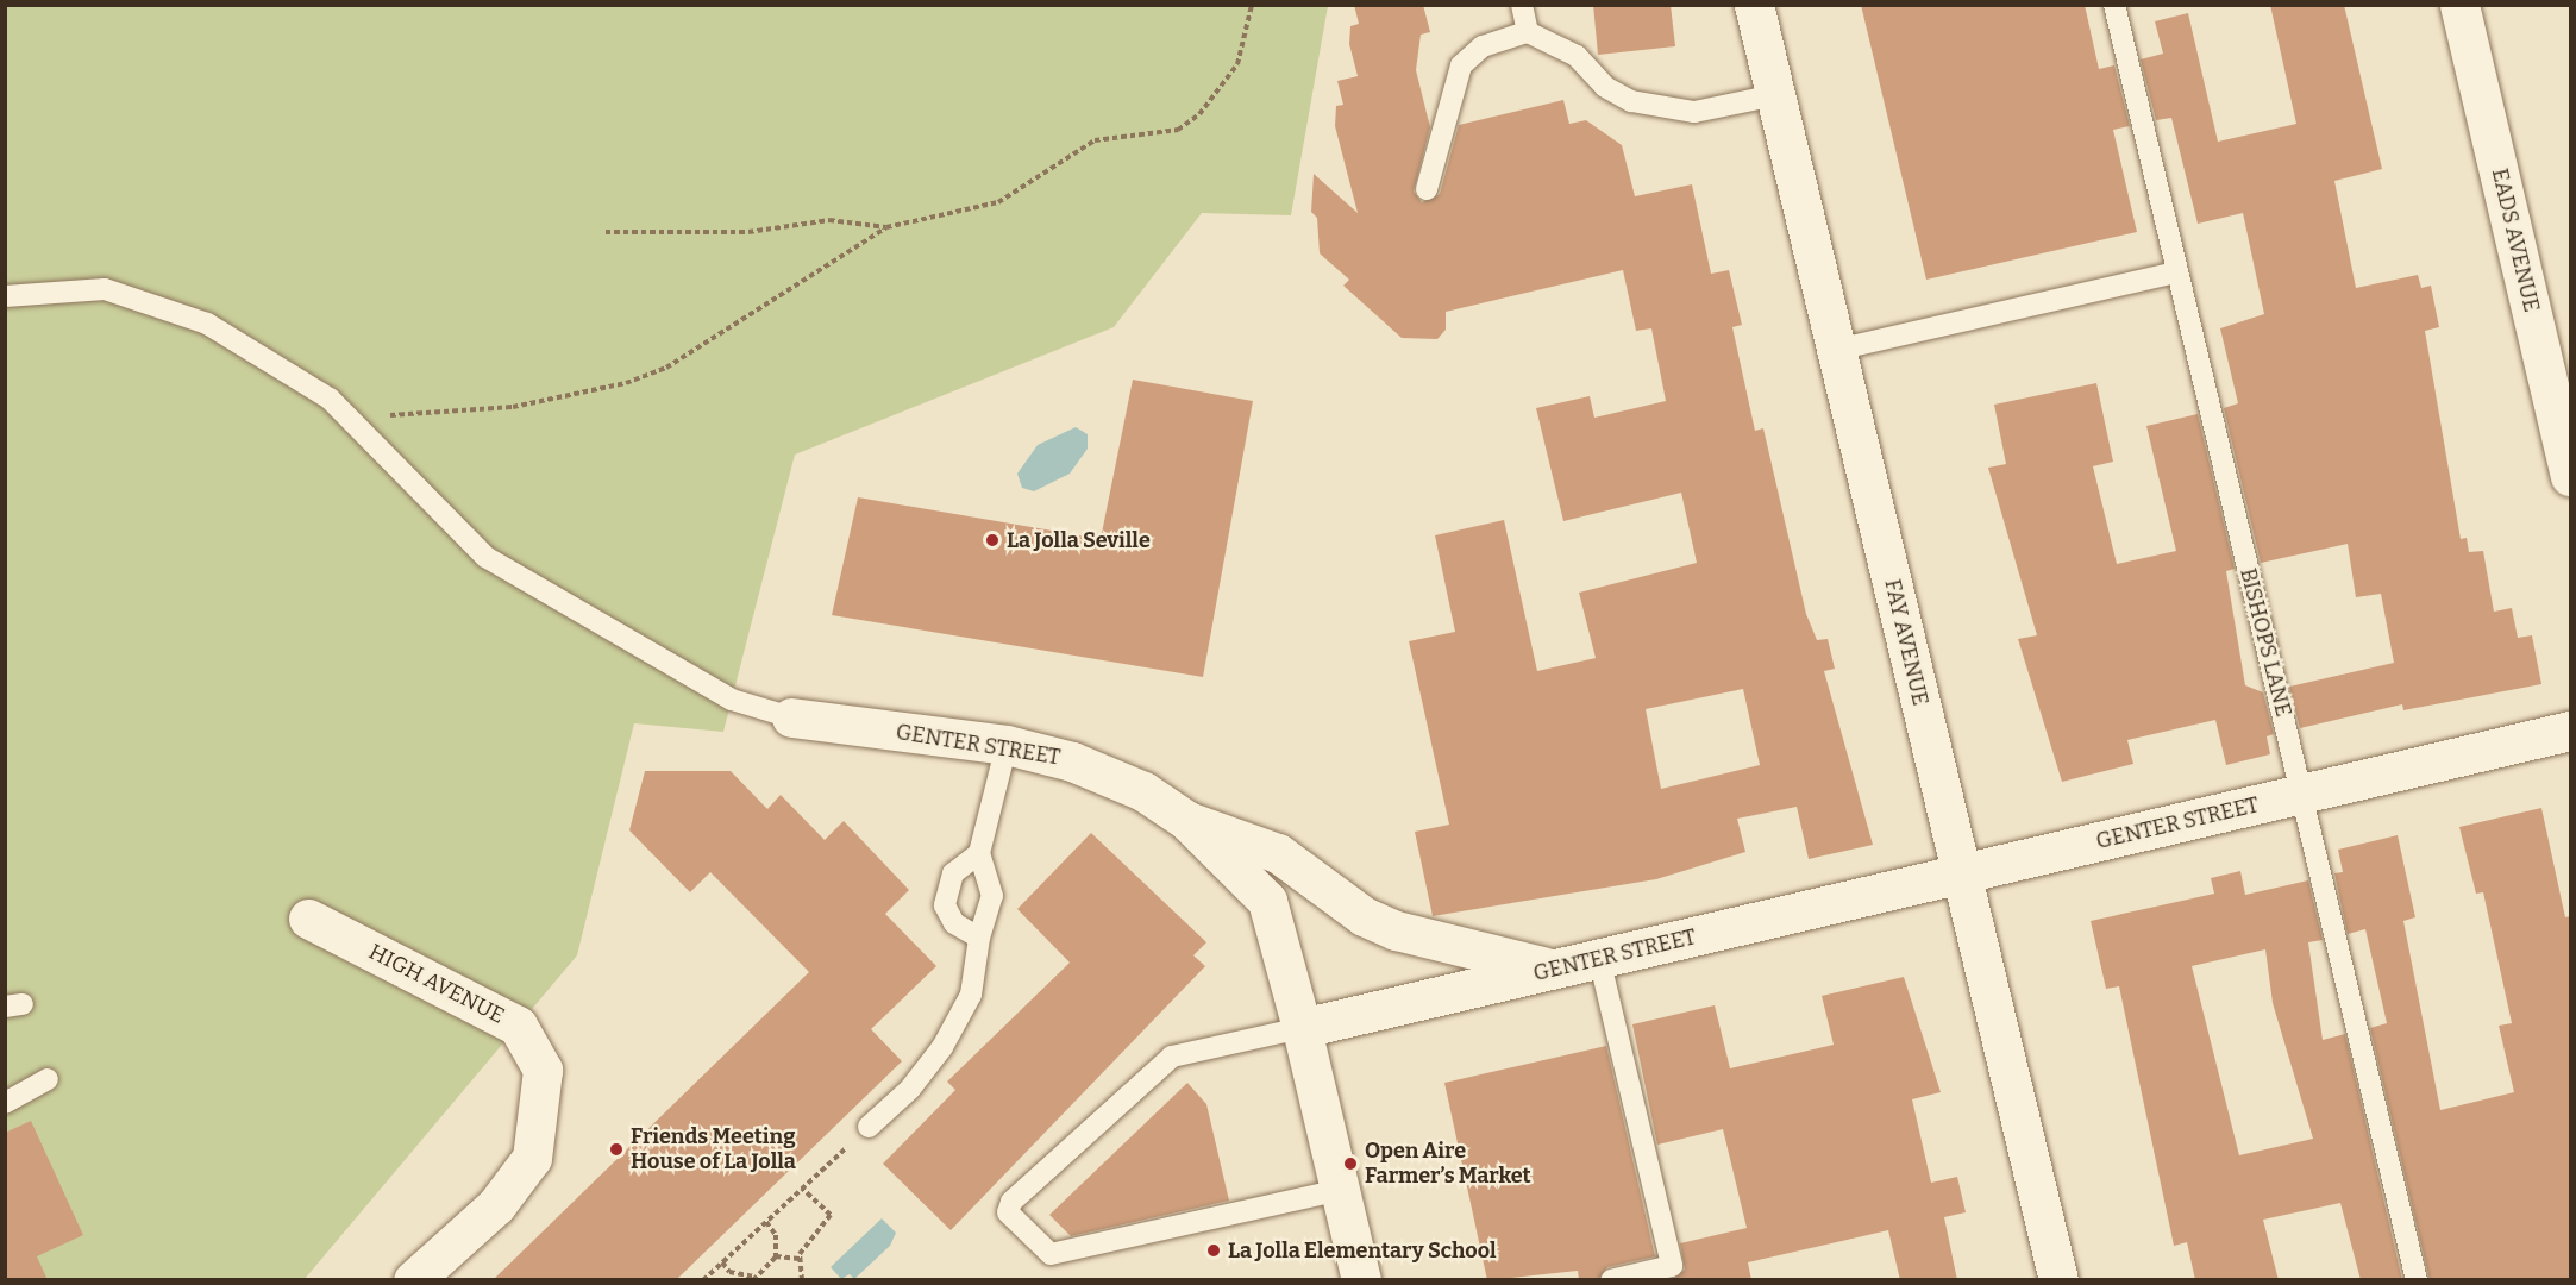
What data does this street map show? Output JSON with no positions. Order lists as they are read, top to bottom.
{
  "streets": {
    "street": [
      "EADS AVENUE",
      "FAY AVENUE",
      "GENTER STREET",
      "HIGH AVENUE"
    ],
    "lane": ["BISHOPS LANE"]
  },
  "crossings": [
    ["FAY AVENUE", "GENTER STREET"],
    ["BISHOPS LANE", "GENTER STREET"]
  ],
  "places": [
    "La Jolla Seville",
    "Friends Meeting House of La Jolla",
    "Open Aire Farmer’s Market",
    "La Jolla Elementary School"
  ]
}
